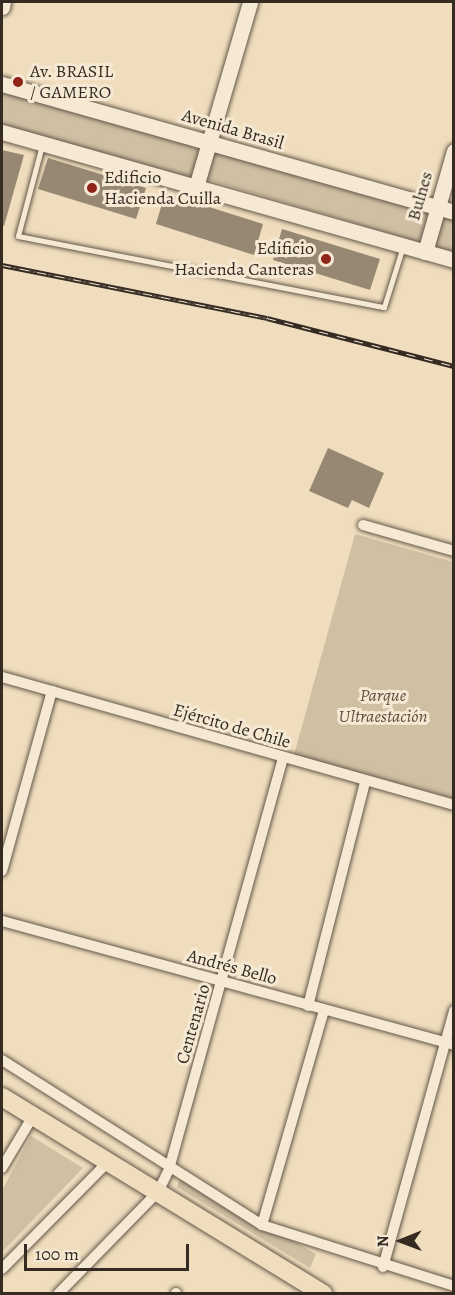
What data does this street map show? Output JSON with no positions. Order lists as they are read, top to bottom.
{
  "streets": {
    "main road": ["Avenida Brasil", "Bulnes"],
    "street": ["Ejército de Chile", "Andrés Bello", "Centenario"]
  },
  "crossings": [
    ["Avenida Brasil", "Bulnes"],
    ["Ejército de Chile", "Centenario"],
    ["Andrés Bello", "Centenario"]
  ],
  "parks": ["Parque Ultraestación"],
  "places": ["Av. BRASIL / GAMERO", "Edificio Hacienda Cuilla", "Edificio Hacienda Canteras"],
  "scale_bar": "100 m",
  "north": "left"
}
